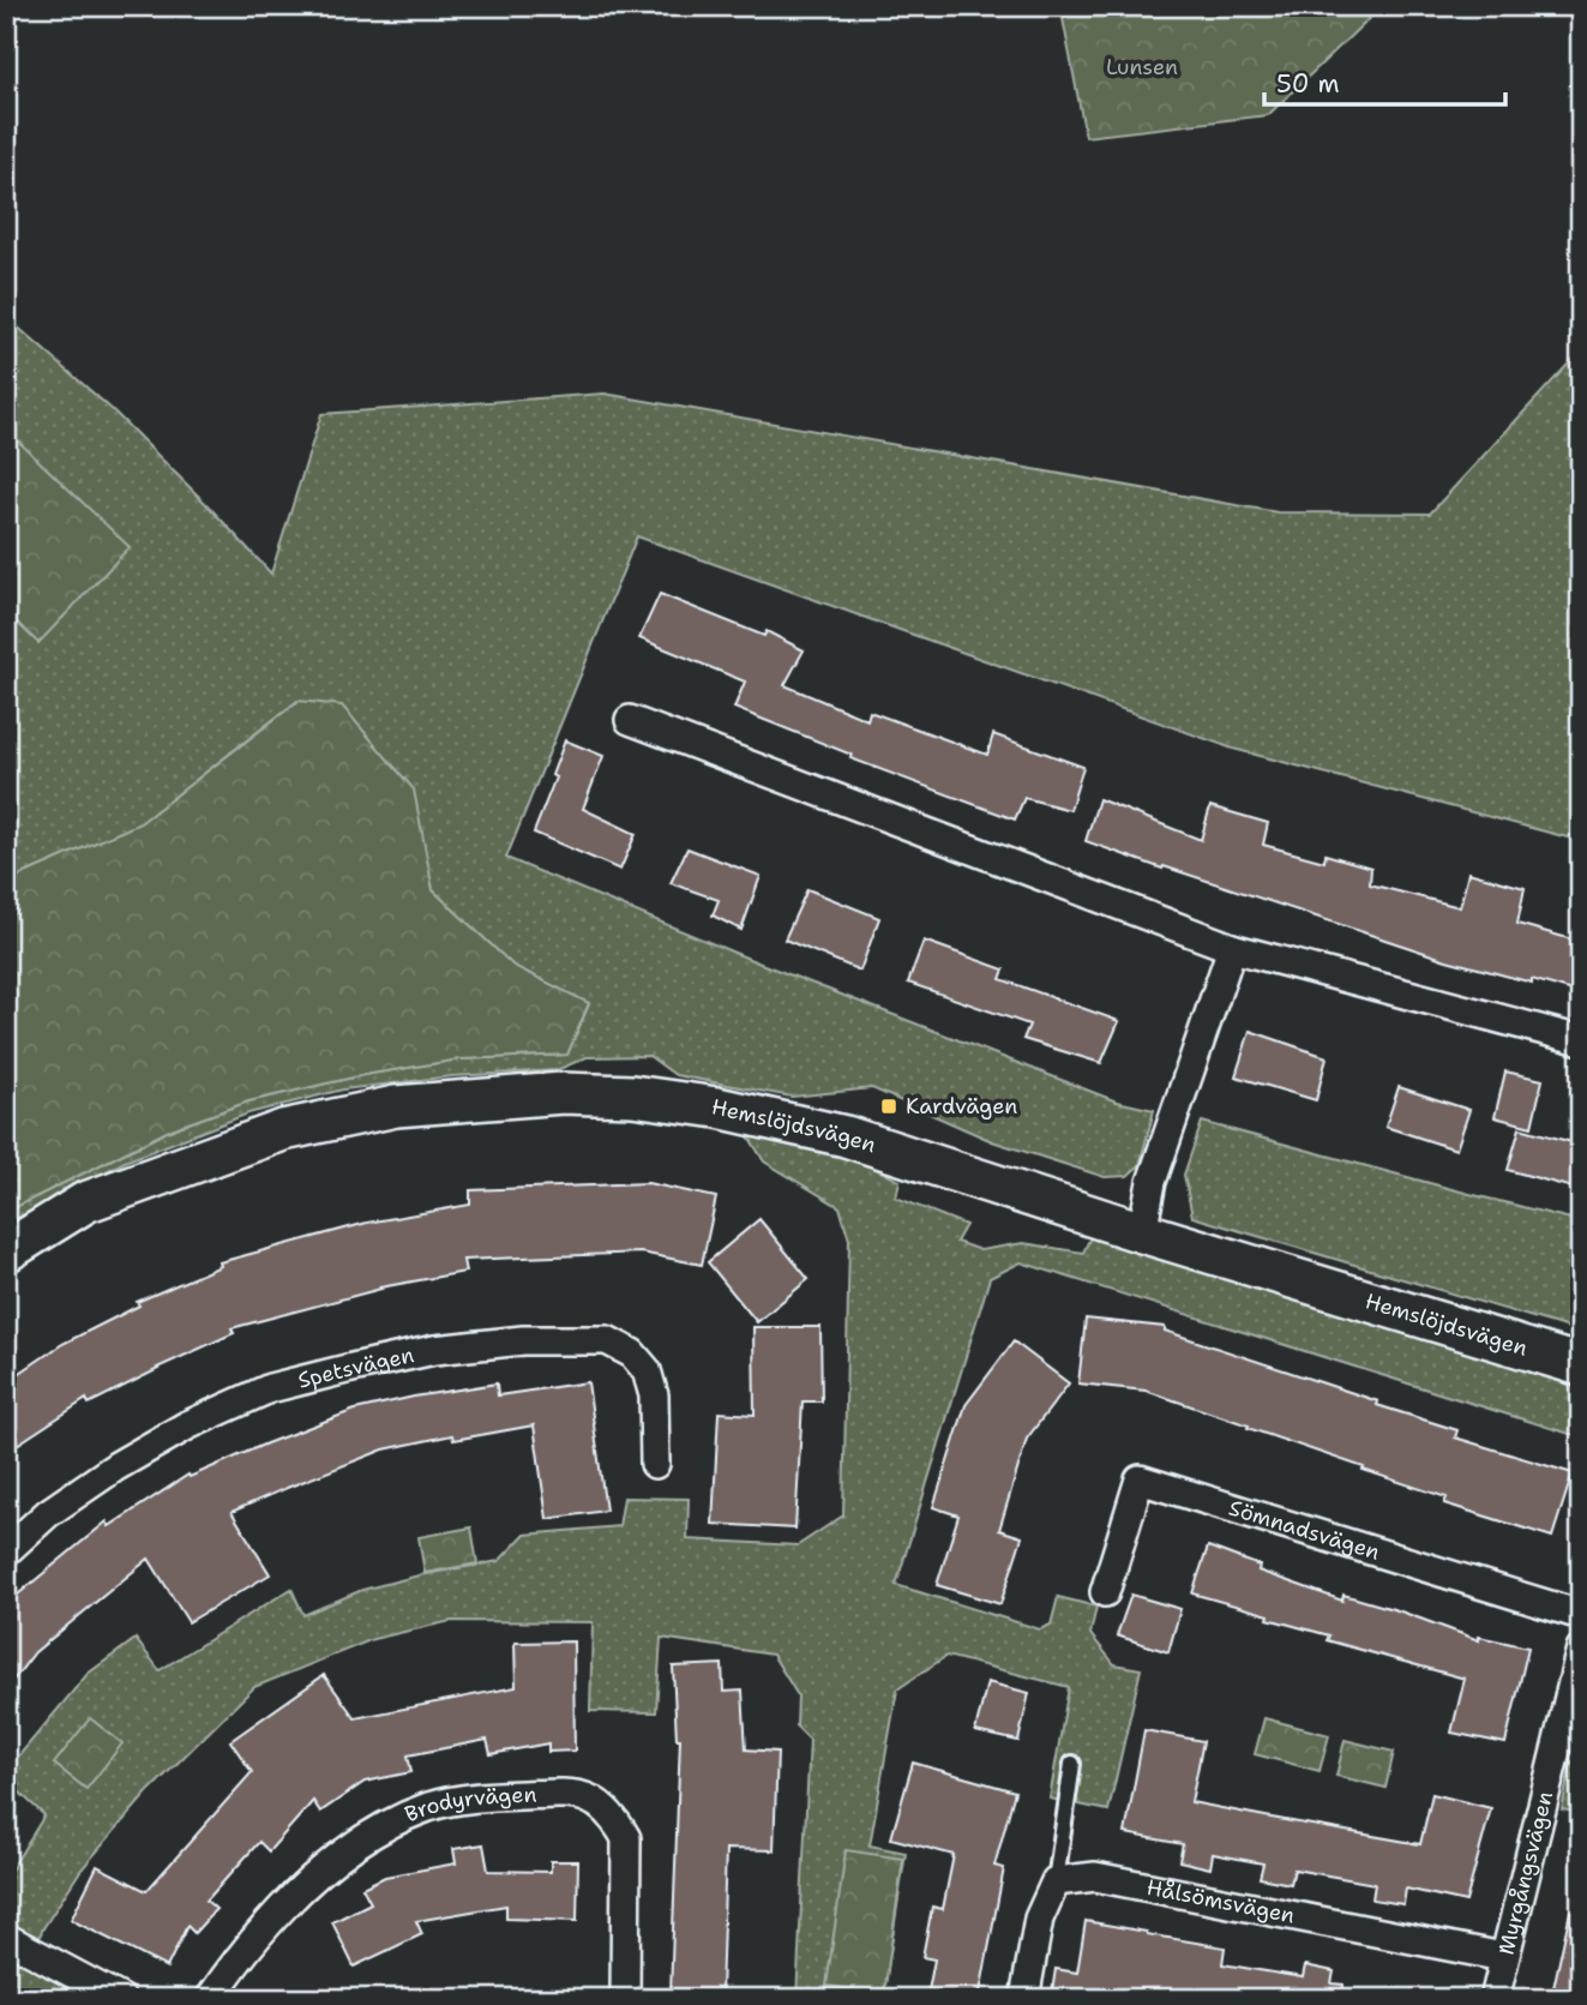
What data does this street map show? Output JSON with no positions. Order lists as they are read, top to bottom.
{
  "streets": {
    "street": [
      "Hemslöjdsvägen",
      "Spetsvägen",
      "Sömnadsvägen",
      "Brodyrvägen",
      "Myrgångsvägen",
      "Hålsömsvägen"
    ]
  },
  "crossings": [
    ["Myrgångsvägen", "Hålsömsvägen"]
  ],
  "parks": ["Lunsen"],
  "places": {
    "transit": ["Kardvägen"]
  },
  "scale_bar": "50 m"
}
